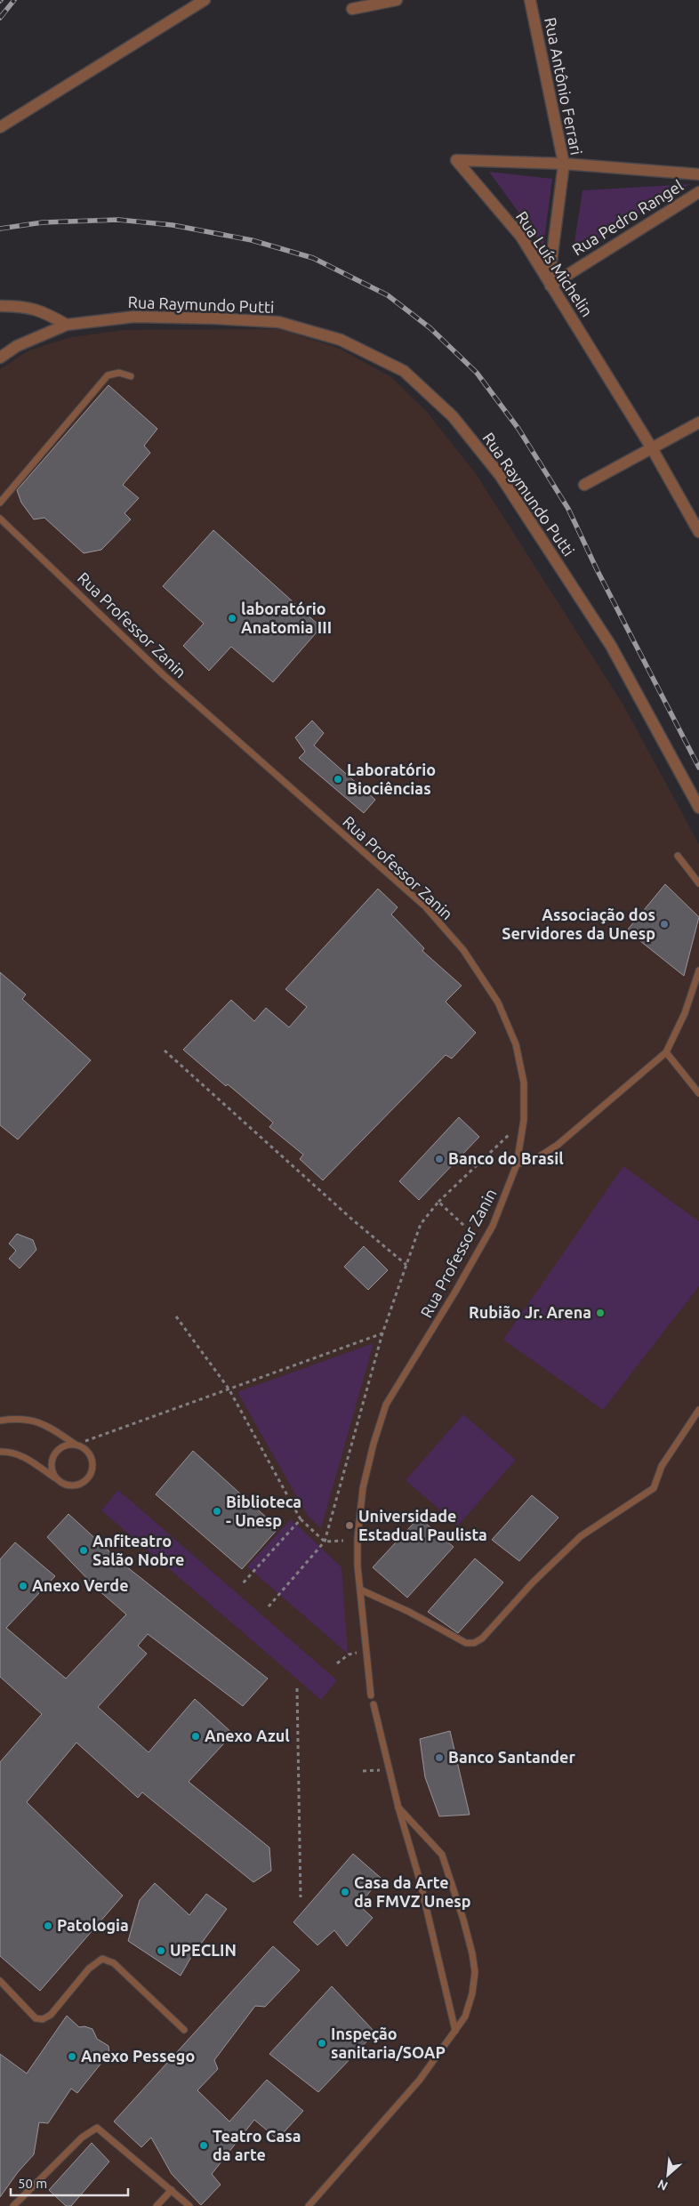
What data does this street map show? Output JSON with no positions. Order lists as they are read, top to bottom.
{
  "streets": {
    "street": [
      "Rua Antônio Ferrari",
      "Rua Pedro Rangel",
      "Rua Luís Michelin",
      "Rua Raymundo Putti"
    ],
    "lane": ["Rua Professor Zanin"]
  },
  "crossings": [
    ["Rua Antônio Ferrari", "Rua Pedro Rangel"],
    ["Rua Antônio Ferrari", "Rua Luís Michelin"],
    ["Rua Pedro Rangel", "Rua Luís Michelin"]
  ],
  "places": [
    "laboratório Anatomia III",
    "Laboratório Biociências",
    "Associação dos Servidores da Unesp",
    "Banco do Brasil",
    "Rubião Jr. Arena",
    "Biblioteca - Unesp",
    "Universidade Estadual Paulista",
    "Anfiteatro Salão Nobre",
    "Anexo Verde",
    "Anexo Azul",
    "Banco Santander",
    "Casa da Arte da FMVZ Unesp",
    "Patologia",
    "UPECLIN",
    "Inspeção sanitaria/SOAP",
    "Anexo Pessego",
    "Teatro Casa da arte"
  ],
  "scale_bar": "50 m",
  "north": "bottom left"
}
